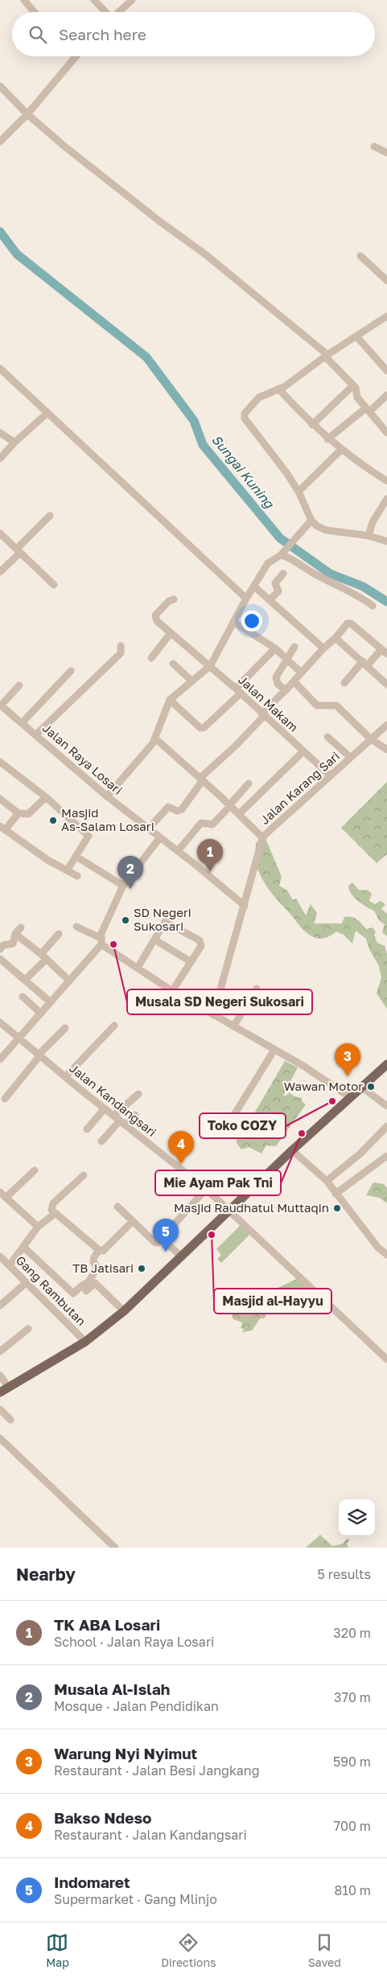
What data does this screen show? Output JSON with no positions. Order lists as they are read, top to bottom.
{
  "streets": {
    "street": [
      "Jalan Makam",
      "Jalan Raya Losari",
      "Jalan Karang Sari",
      "Jalan Kandangsari",
      "Gang Rambutan"
    ]
  },
  "crossings": [
    ["Jalan Makam", "Jalan Karang Sari"],
    ["Jalan Raya Losari", "Jalan Karang Sari"]
  ],
  "water": ["Sungai Kuning"],
  "places": [
    "Masjid As-Salam Losari",
    "SD Negeri Sukosari",
    "Musala SD Negeri Sukosari",
    "Wawan Motor",
    "Toko COZY",
    "Mie Ayam Pak Tni",
    "Masjid Raudhatul Muttaqin",
    "Masjid al-Hayyu",
    "TB Jatisari"
  ],
  "page": {
    "search": "Search here",
    "pins": [
      "1",
      "2",
      "3",
      "4",
      "5"
    ],
    "heading": ["Nearby", "5 results"],
    "list": [
      {
        "mark": "1",
        "name": "TK ABA Losari",
        "note": "School · Jalan Raya Losari",
        "value": "320 m"
      },
      {
        "mark": "2",
        "name": "Musala Al-Islah",
        "note": "Mosque · Jalan Pendidikan",
        "value": "370 m"
      },
      {
        "mark": "3",
        "name": "Warung Nyi Nyimut",
        "note": "Restaurant · Jalan Besi Jangkang",
        "value": "590 m"
      },
      {
        "mark": "4",
        "name": "Bakso Ndeso",
        "note": "Restaurant · Jalan Kandangsari",
        "value": "700 m"
      },
      {
        "mark": "5",
        "name": "Indomaret",
        "note": "Supermarket · Gang Mlinjo",
        "value": "810 m"
      }
    ],
    "nav": ["Map", "Directions", "Saved"]
  }
}
